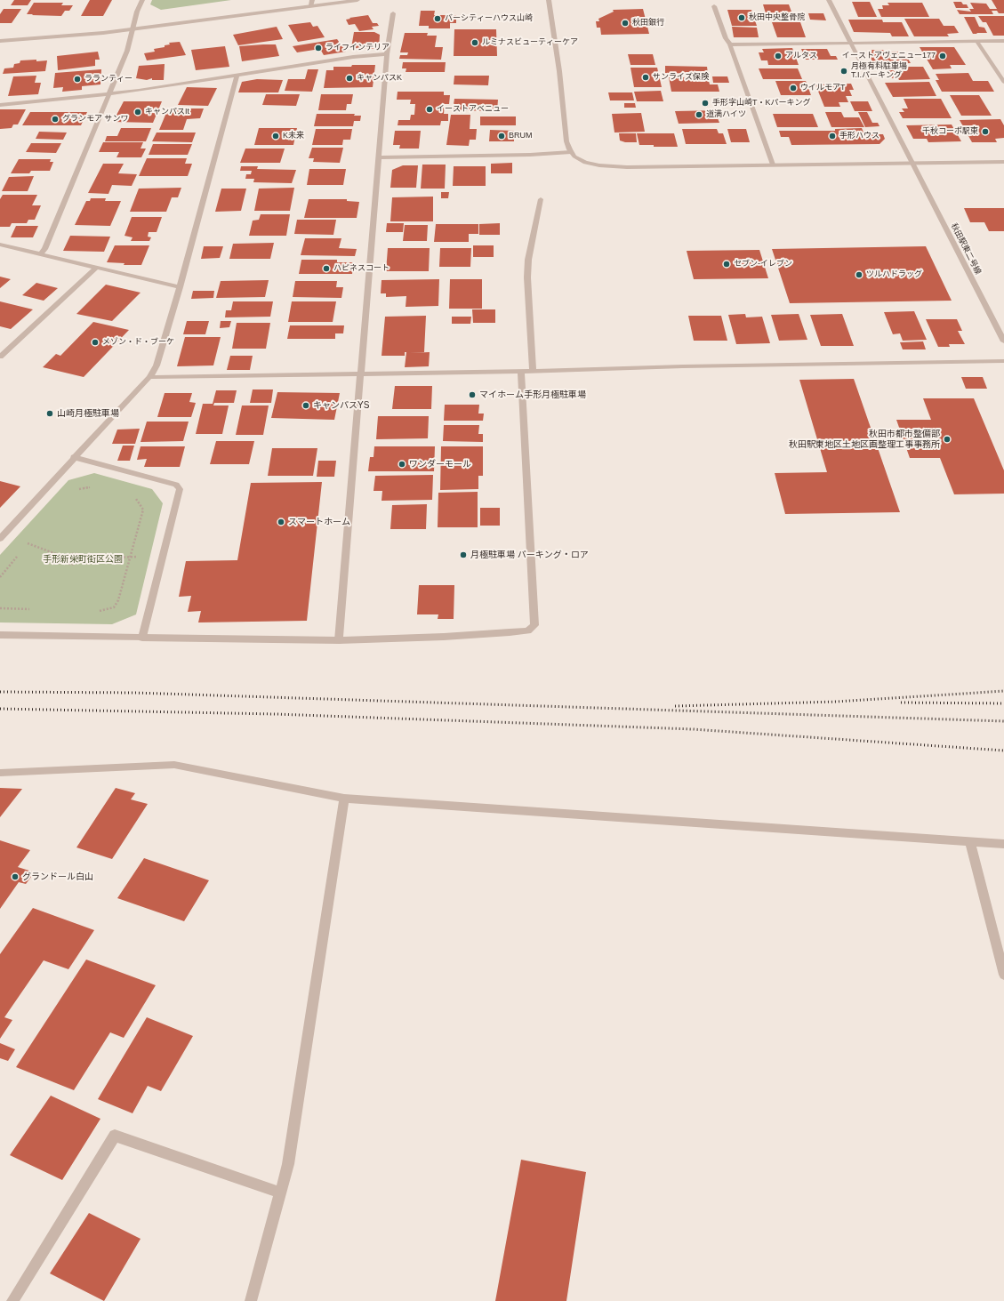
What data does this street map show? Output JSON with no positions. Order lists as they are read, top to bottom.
{
  "streets": {
    "street": ["秋田駅東二号線"]
  },
  "parks": ["手形新栄町街区公園"],
  "places": [
    "秋田中央整骨院",
    "バーシティーハウス山崎",
    "秋田銀行",
    "ルミナスビューティーケア",
    "ライフインテリア",
    "アルタス",
    "イーストアヴェニュー177",
    "月極有料駐車場 T.I.パーキング",
    "サンライズ保険",
    "キャンパスK",
    "ラランティー",
    "ウイルモアT",
    "手形字山崎T・Kパーキング",
    "イーストアベニュー",
    "キャンパスIt",
    "道満ハイツ",
    "グランモア サンワ",
    "千秋コーポ駅東",
    "K未来",
    "BRUM",
    "手形ハウス",
    "セブン-イレブン",
    "ハピネスコート",
    "ツルハドラッグ",
    "メゾン・ド・ブーケ",
    "マイホーム手形月極駐車場",
    "キャンパスYS",
    "山崎月極駐車場",
    "秋田市都市整備部 秋田駅東地区土地区画整理工事事務所",
    "ワンダーモール",
    "スマートホーム",
    "月極駐車場 パーキング・ロア",
    "グランドール白山"
  ]
}
